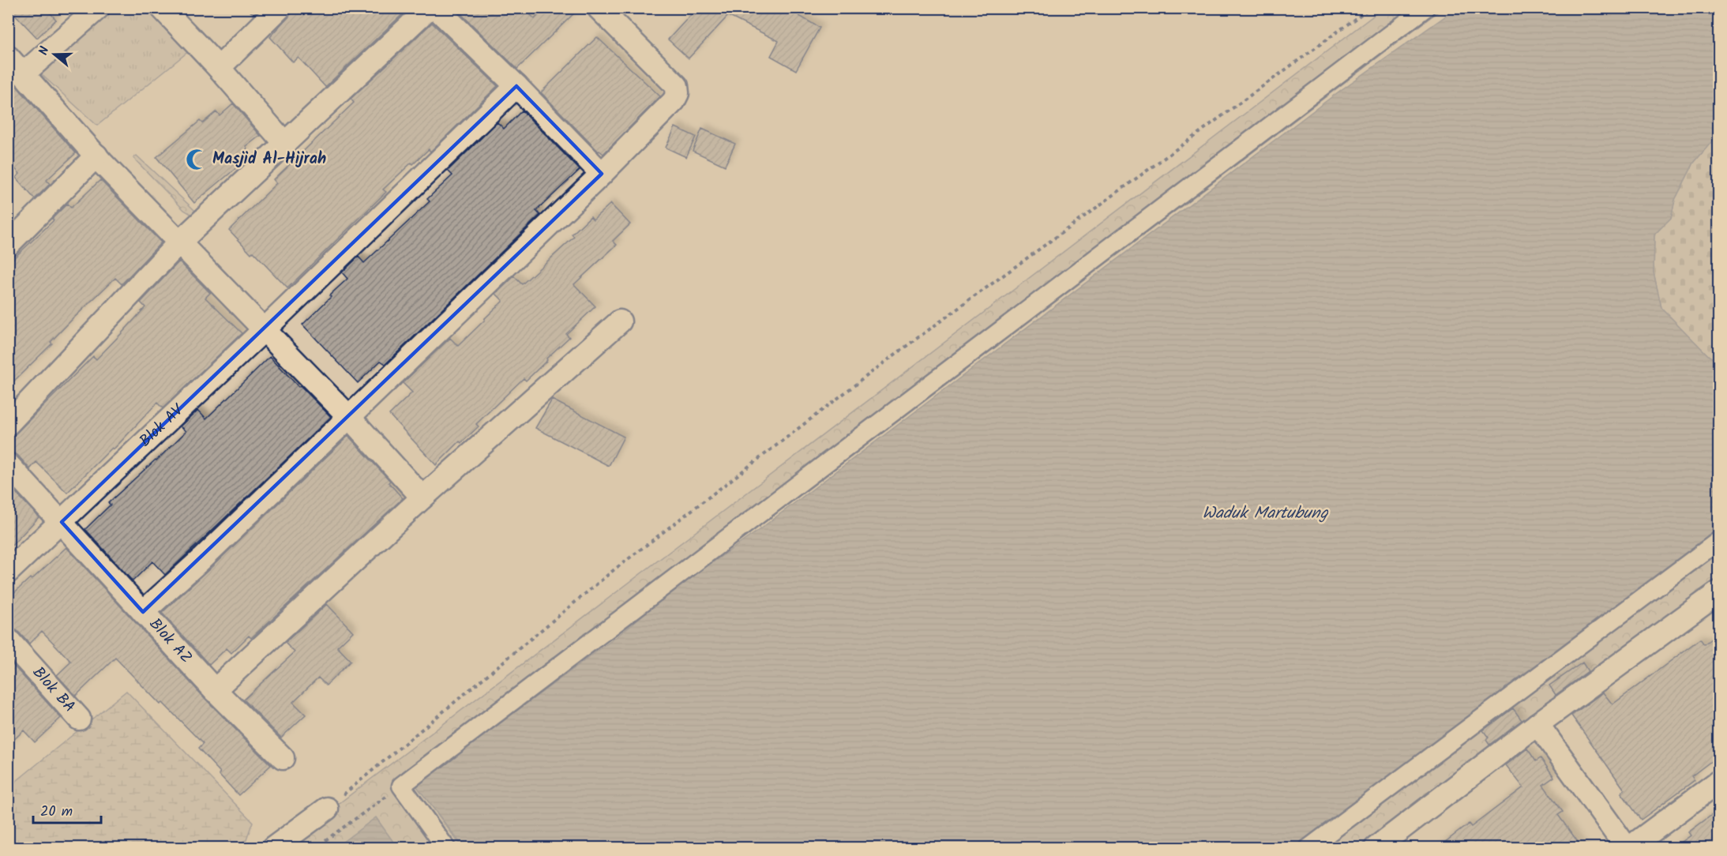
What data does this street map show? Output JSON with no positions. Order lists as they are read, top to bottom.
{
  "streets": {
    "street": ["Blok AV", "Blok AZ", "Blok BA"]
  },
  "crossings": [
    ["Blok AV", "Blok AZ"]
  ],
  "water": ["Waduk Martubung"],
  "places": {
    "mosque": ["Masjid Al-Hijrah"]
  },
  "scale_bar": "20 m",
  "north": "left"
}
